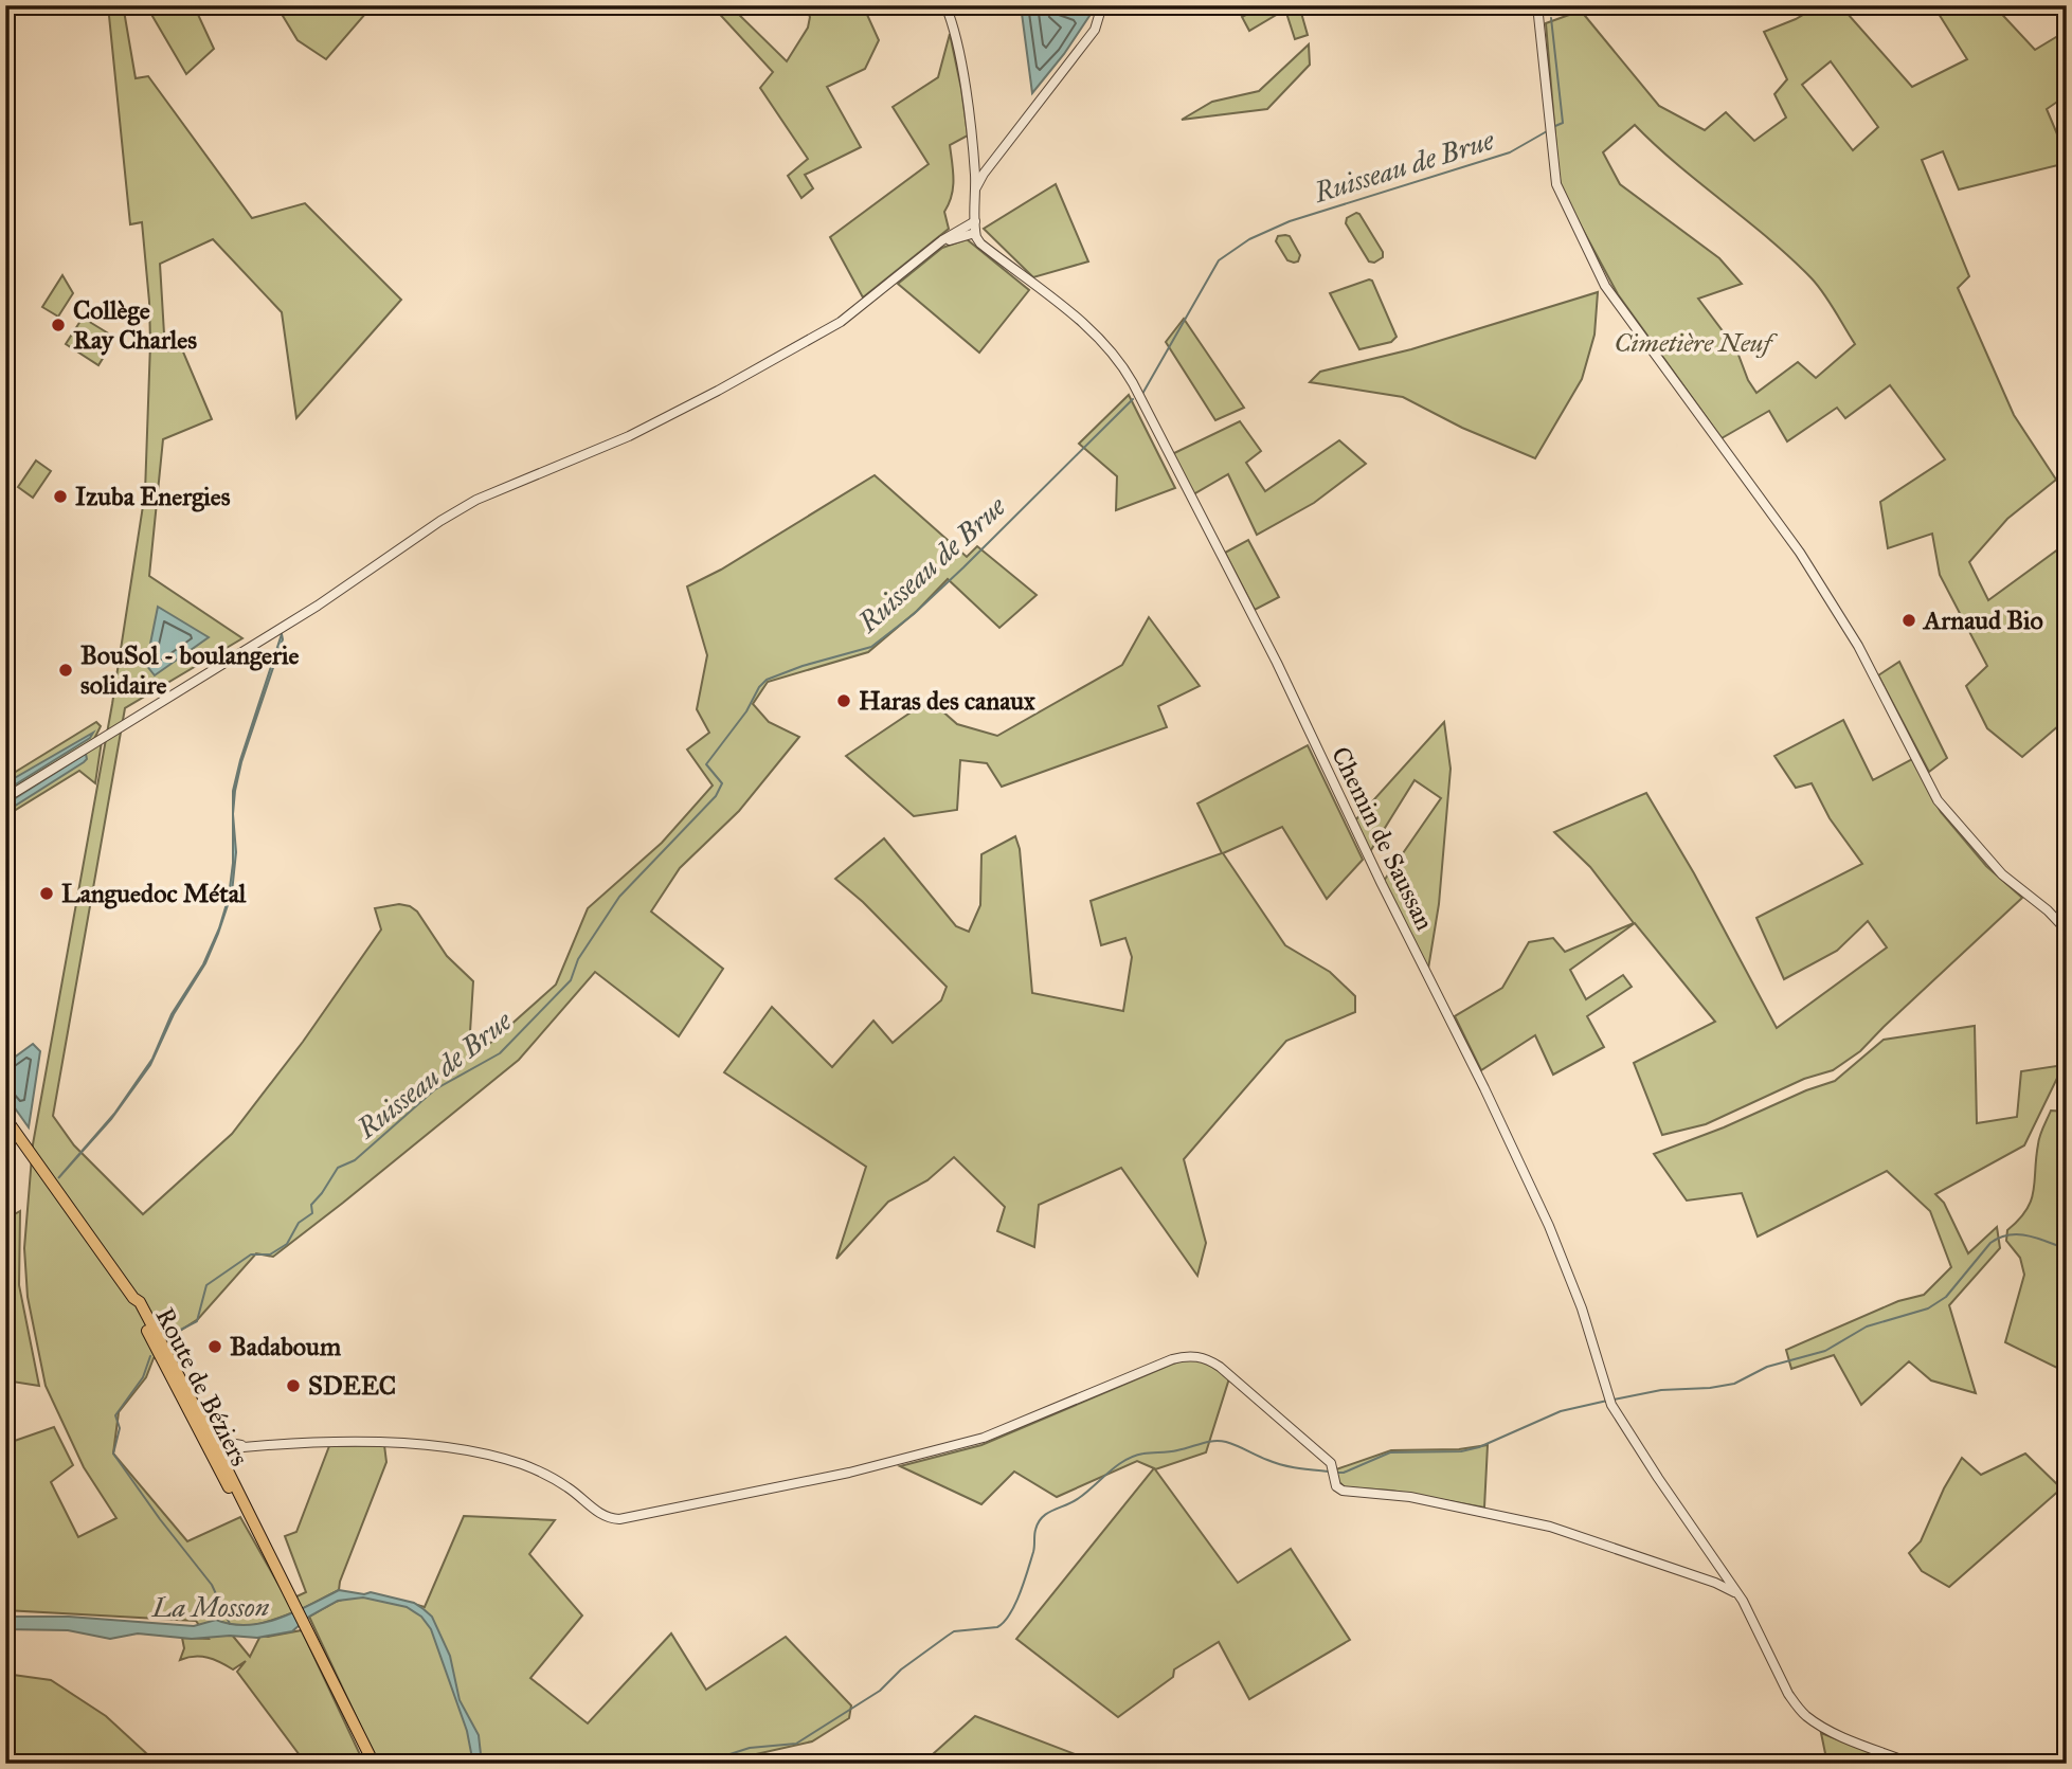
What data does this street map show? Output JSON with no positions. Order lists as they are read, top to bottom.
{
  "streets": {
    "main road": ["Route de Béziers"],
    "street": ["Chemin de Saussan"]
  },
  "water": ["Ruisseau de Brue", "La Mosson"],
  "parks": ["Cimetière Neuf"],
  "places": [
    "Collège Ray Charles",
    "Izuba Energies",
    "Arnaud Bio",
    "BouSol - boulangerie solidaire",
    "Haras des canaux",
    "Languedoc Métal",
    "Badaboum",
    "SDEEC"
  ]
}
